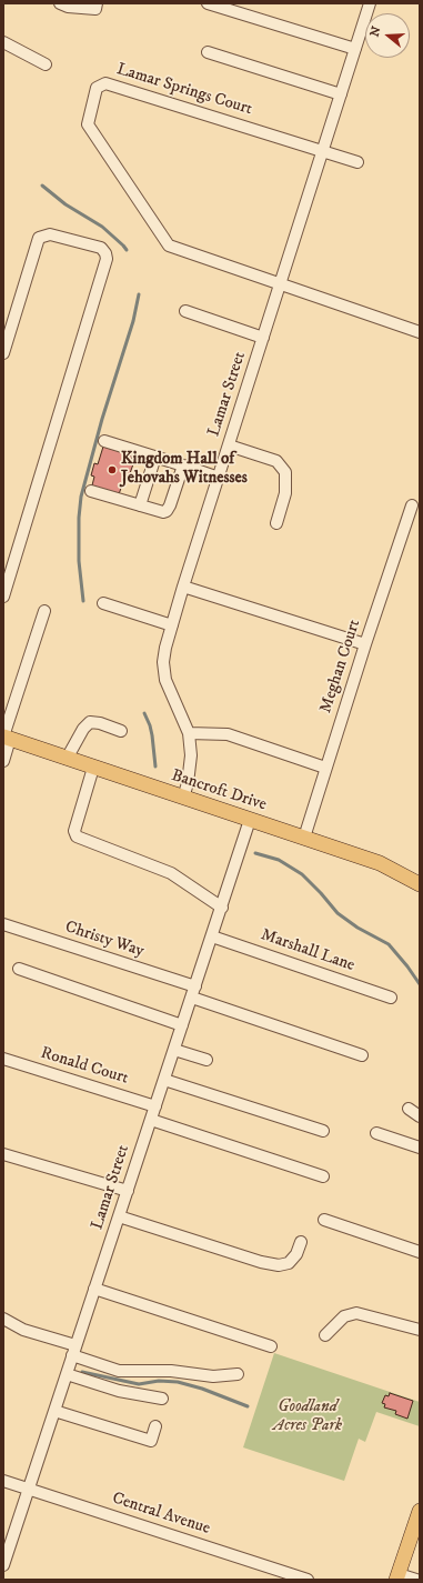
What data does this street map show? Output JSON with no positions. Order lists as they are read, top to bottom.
{
  "streets": {
    "main road": ["Bancroft Drive"],
    "street": [
      "Lamar Springs Court",
      "Lamar Street",
      "Meghan Court",
      "Christy Way",
      "Marshall Lane",
      "Ronald Court",
      "Central Avenue"
    ]
  },
  "crossings": [
    ["Lamar Springs Court", "Lamar Street"],
    ["Lamar Street", "Bancroft Drive"],
    ["Lamar Street", "Christy Way"],
    ["Lamar Street", "Marshall Lane"],
    ["Lamar Street", "Ronald Court"],
    ["Lamar Street", "Central Avenue"],
    ["Meghan Court", "Bancroft Drive"]
  ],
  "parks": ["Goodland Acres Park"],
  "places": ["Kingdom Hall of Jehovahs Witnesses"],
  "north": "left"
}
